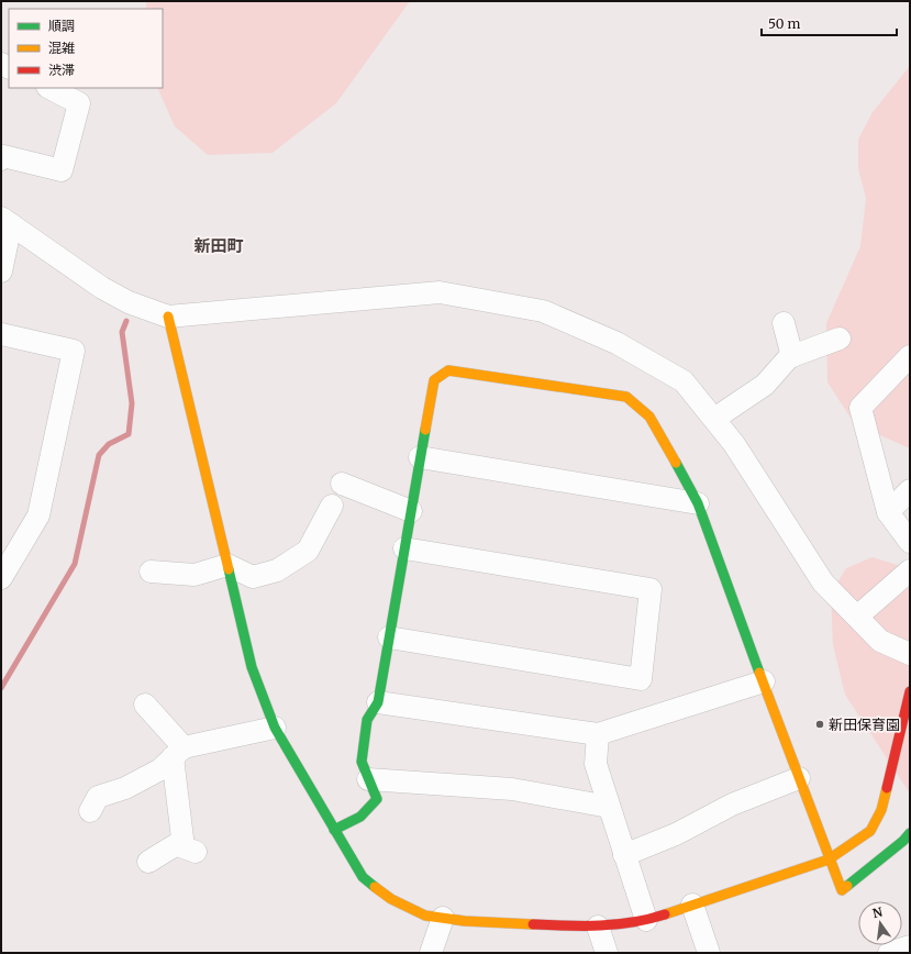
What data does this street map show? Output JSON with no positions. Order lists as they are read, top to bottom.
{
  "districts": ["新田町"],
  "places": ["新田保育園"],
  "legend": ["順調", "混雑", "渋滞"],
  "scale_bar": "50 m",
  "north": "top"
}
